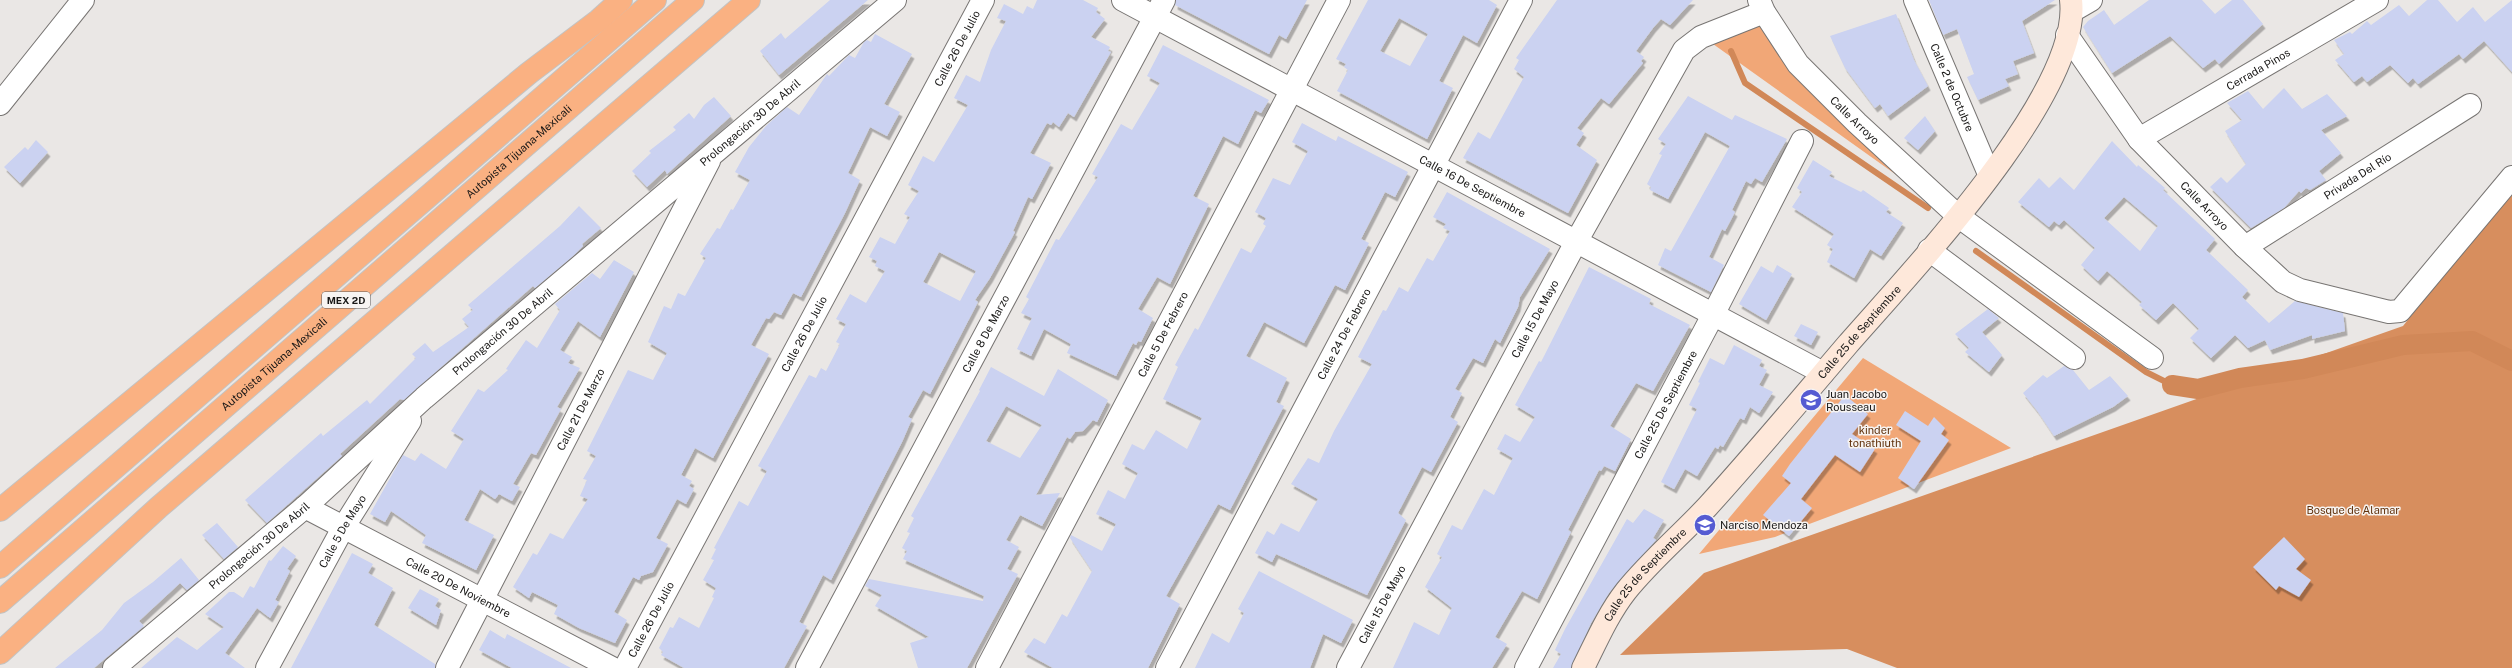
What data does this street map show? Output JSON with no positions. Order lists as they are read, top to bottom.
{
  "streets": {
    "highway": ["Autopista Tijuana-Mexicali", "MEX 2D"],
    "main road": ["Calle 25 de Septiembre"],
    "street": [
      "Calle 26 De Julio",
      "Cerrada Pinos",
      "Calle 2 de Octubre",
      "Calle Arroyo",
      "Prolongación 30 De Abril",
      "Privada Del Río",
      "Calle 16 De Septiembre",
      "Calle 15 De Mayo",
      "Calle 8 De Marzo",
      "Calle 5 De Febrero",
      "Calle 24 De Febrero",
      "Calle 25 De Septiembre",
      "Calle 21 De Marzo",
      "Calle 5 De Mayo",
      "Calle 20 De Noviembre"
    ]
  },
  "crossings": [
    ["Cerrada Pinos", "Calle Arroyo"],
    ["Calle 2 de Octubre", "Calle 25 de Septiembre"],
    ["Calle Arroyo", "Privada Del Río"],
    ["Calle Arroyo", "Calle 15 De Mayo"],
    ["Calle Arroyo", "Calle 25 de Septiembre"],
    ["Prolongación 30 De Abril", "Calle 21 De Marzo"],
    ["Prolongación 30 De Abril", "Calle 5 De Mayo"],
    ["Prolongación 30 De Abril", "Calle 20 De Noviembre"],
    ["Calle 16 De Septiembre", "Calle 15 De Mayo"],
    ["Calle 16 De Septiembre", "Calle 25 de Septiembre"],
    ["Calle 16 De Septiembre", "Calle 8 De Marzo"],
    ["Calle 16 De Septiembre", "Calle 5 De Febrero"],
    ["Calle 16 De Septiembre", "Calle 24 De Febrero"],
    ["Calle 16 De Septiembre", "Calle 25 De Septiembre"],
    ["Calle 21 De Marzo", "Calle 20 De Noviembre"],
    ["Calle 5 De Mayo", "Calle 20 De Noviembre"]
  ],
  "parks": ["kinder tonathiuth", "Bosque de Alamar"],
  "places": {
    "school or university": ["Juan Jacobo Rousseau", "Narciso Mendoza"]
  }
}
